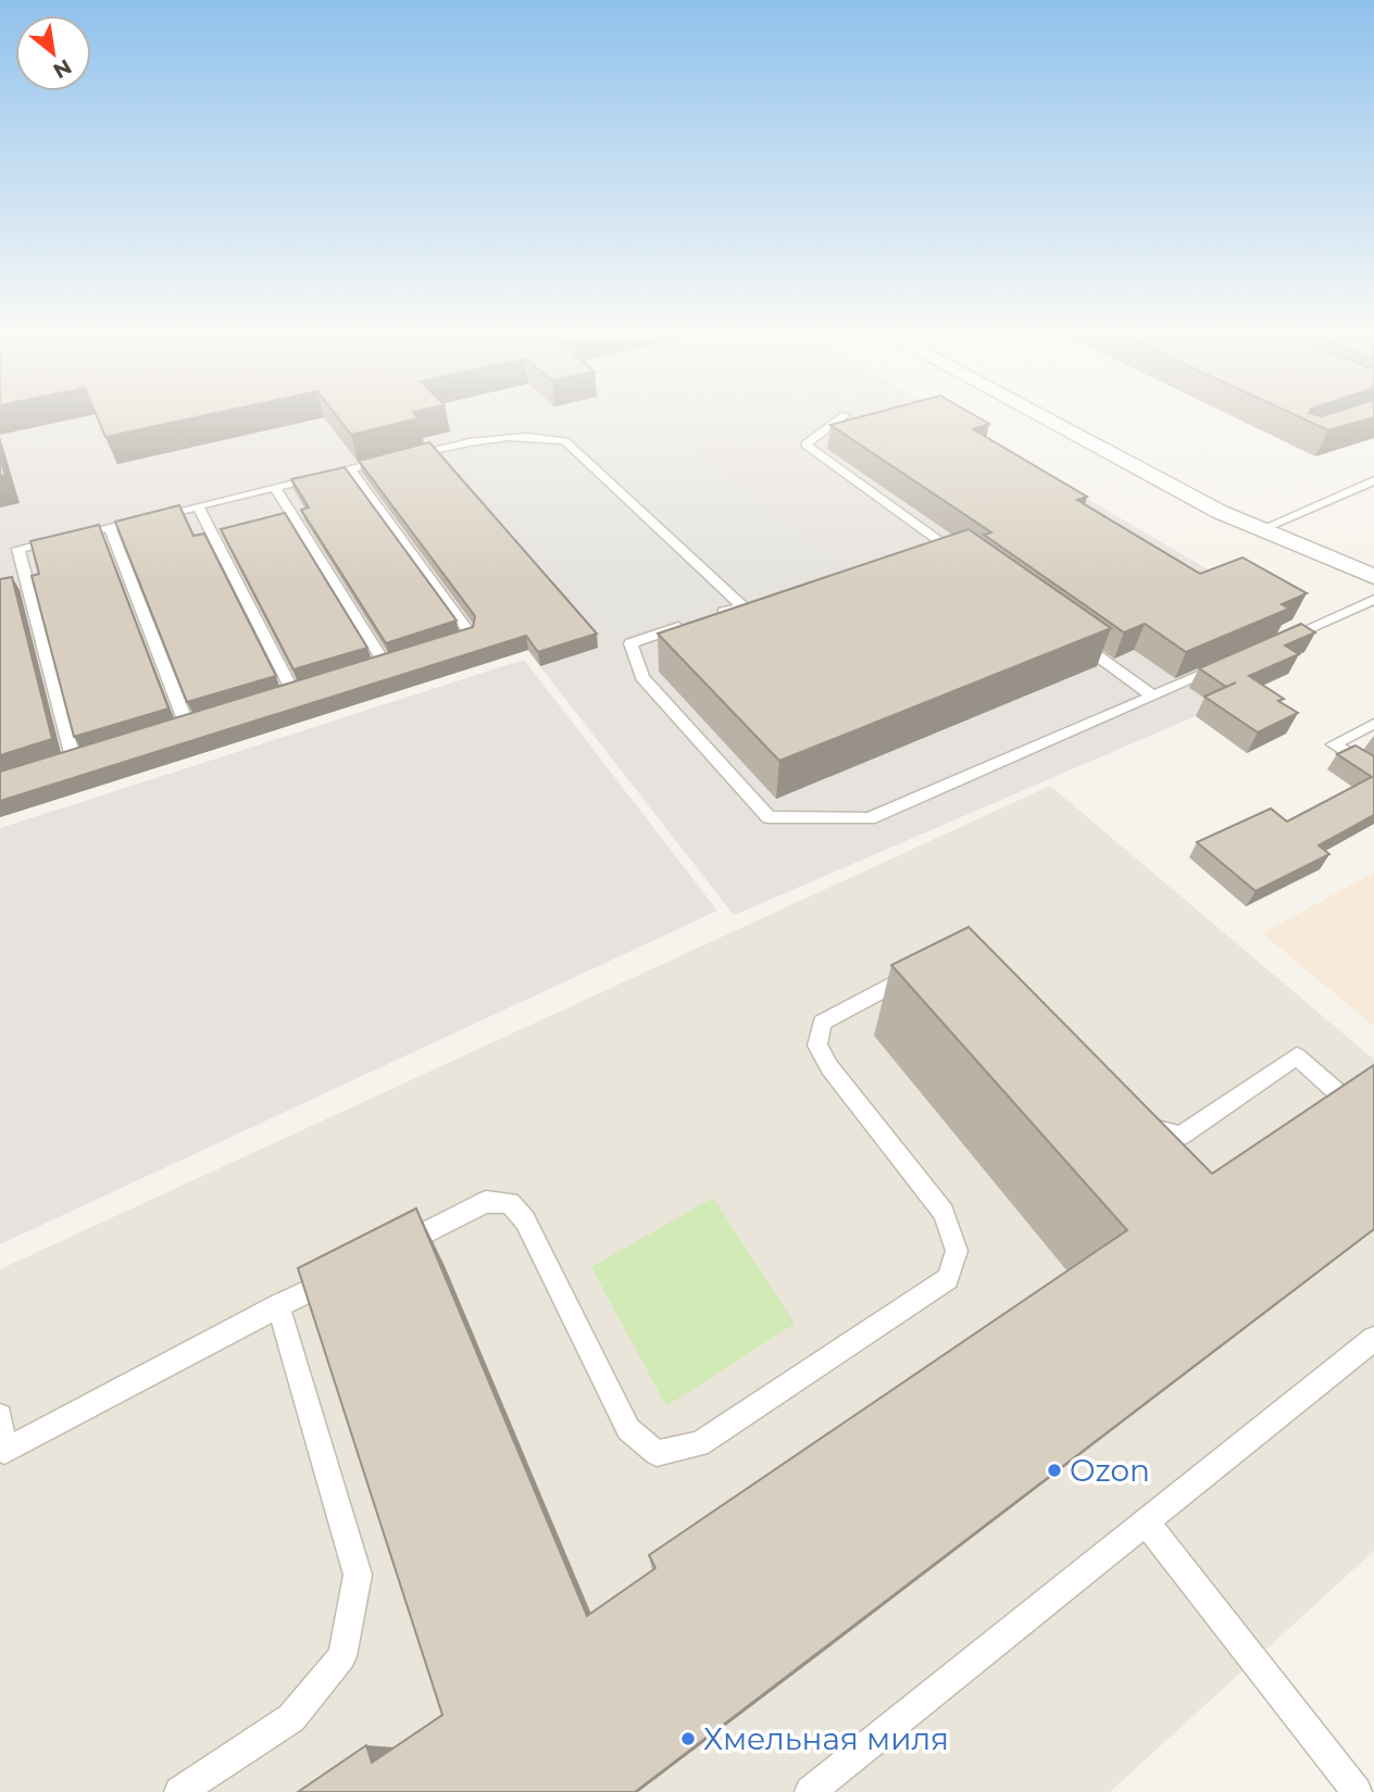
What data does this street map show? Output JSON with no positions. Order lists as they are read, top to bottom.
{
  "places": ["Ozon", "Хмельная миля"],
  "north": "bottom right"
}
